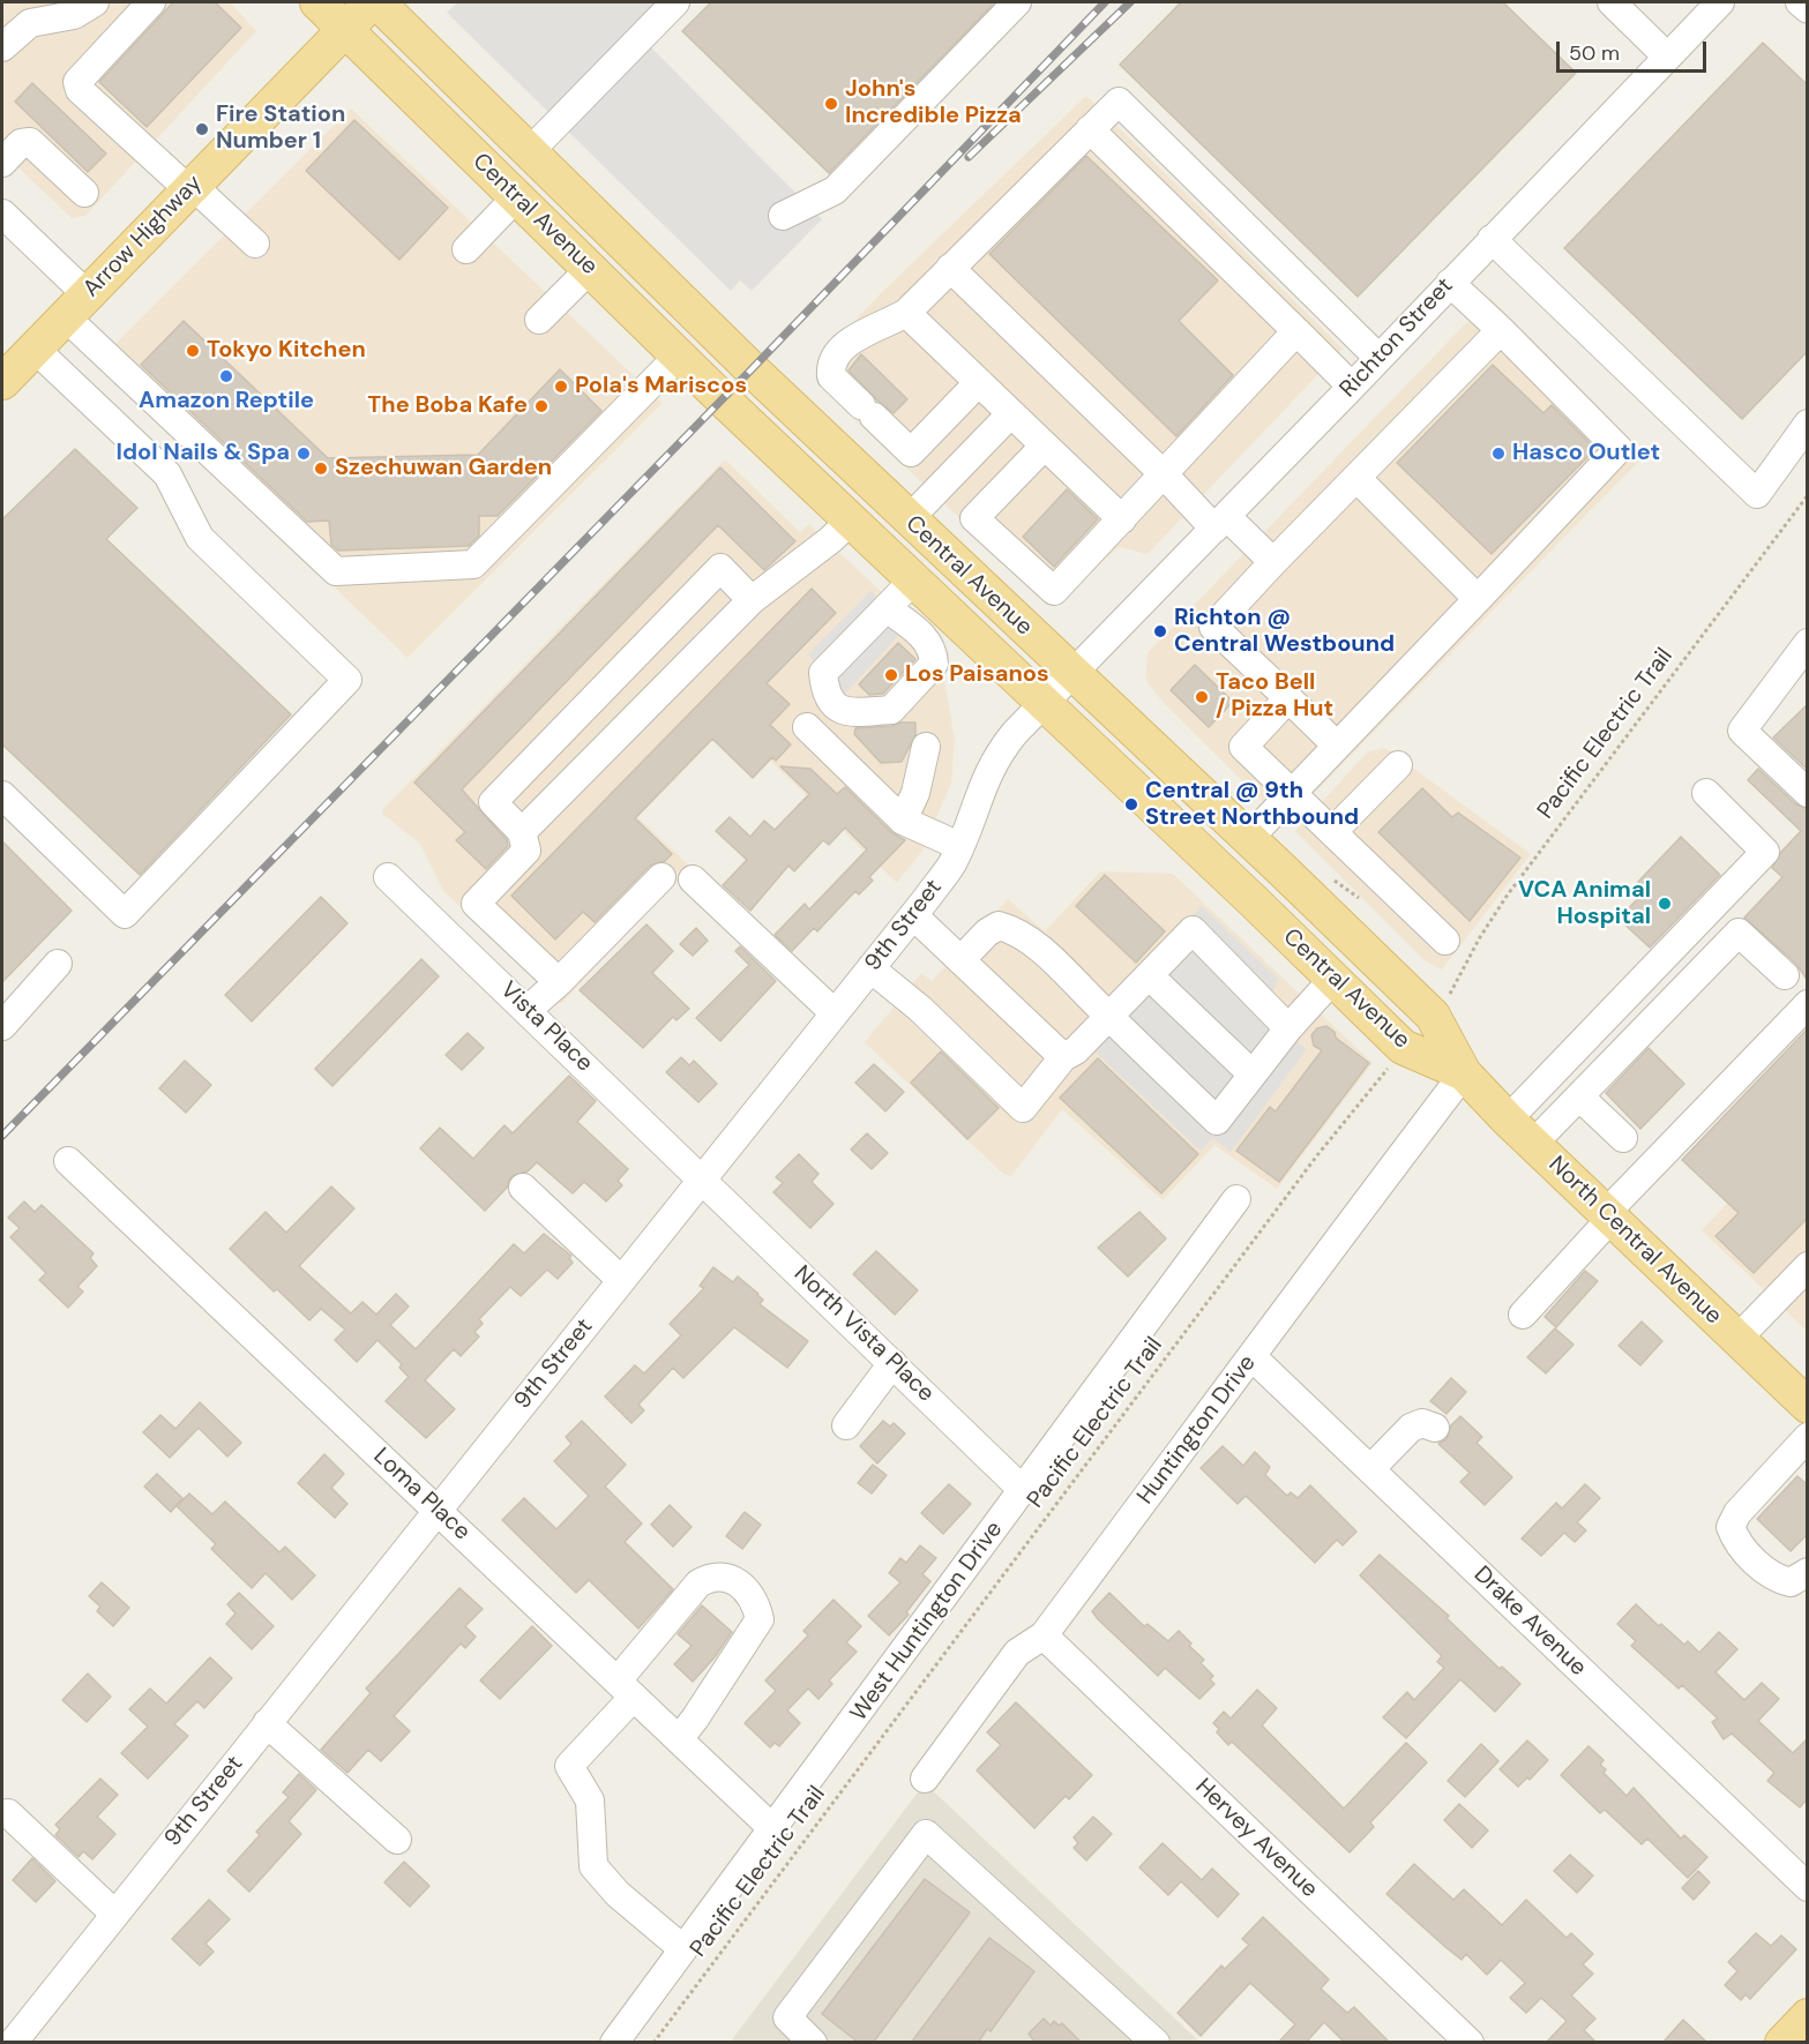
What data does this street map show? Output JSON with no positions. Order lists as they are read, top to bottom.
{
  "streets": {
    "main road": ["Central Avenue", "Arrow Highway", "North Central Avenue"],
    "street": [
      "Richton Street",
      "9th Street",
      "Vista Place",
      "North Vista Place",
      "Huntington Drive",
      "Loma Place",
      "West Huntington Drive",
      "Drake Avenue",
      "Hervey Avenue"
    ],
    "path": ["Pacific Electric Trail"]
  },
  "crossings": [
    ["Central Avenue", "Arrow Highway"],
    ["Central Avenue", "Richton Street"],
    ["Central Avenue", "9th Street"],
    ["Central Avenue", "North Central Avenue"],
    ["Central Avenue", "Huntington Drive"],
    ["Richton Street", "9th Street"],
    ["9th Street", "Vista Place"],
    ["9th Street", "North Vista Place"],
    ["9th Street", "Loma Place"],
    ["Vista Place", "North Vista Place"],
    ["North Central Avenue", "Huntington Drive"],
    ["North Vista Place", "West Huntington Drive"],
    ["Huntington Drive", "Drake Avenue"],
    ["Huntington Drive", "Hervey Avenue"],
    ["Loma Place", "West Huntington Drive"]
  ],
  "places": [
    "John's Incredible Pizza",
    "Fire Station Number 1",
    "Tokyo Kitchen",
    "Amazon Reptile",
    "Pola's Mariscos",
    "The Boba Kafe",
    "Idol Nails & Spa",
    "Hasco Outlet",
    "Szechuwan Garden",
    "Richton @ Central Westbound",
    "Los Paisanos",
    "Taco Bell / Pizza Hut",
    "Central @ 9th Street Northbound",
    "VCA Animal Hospital"
  ],
  "scale_bar": "50 m"
}
